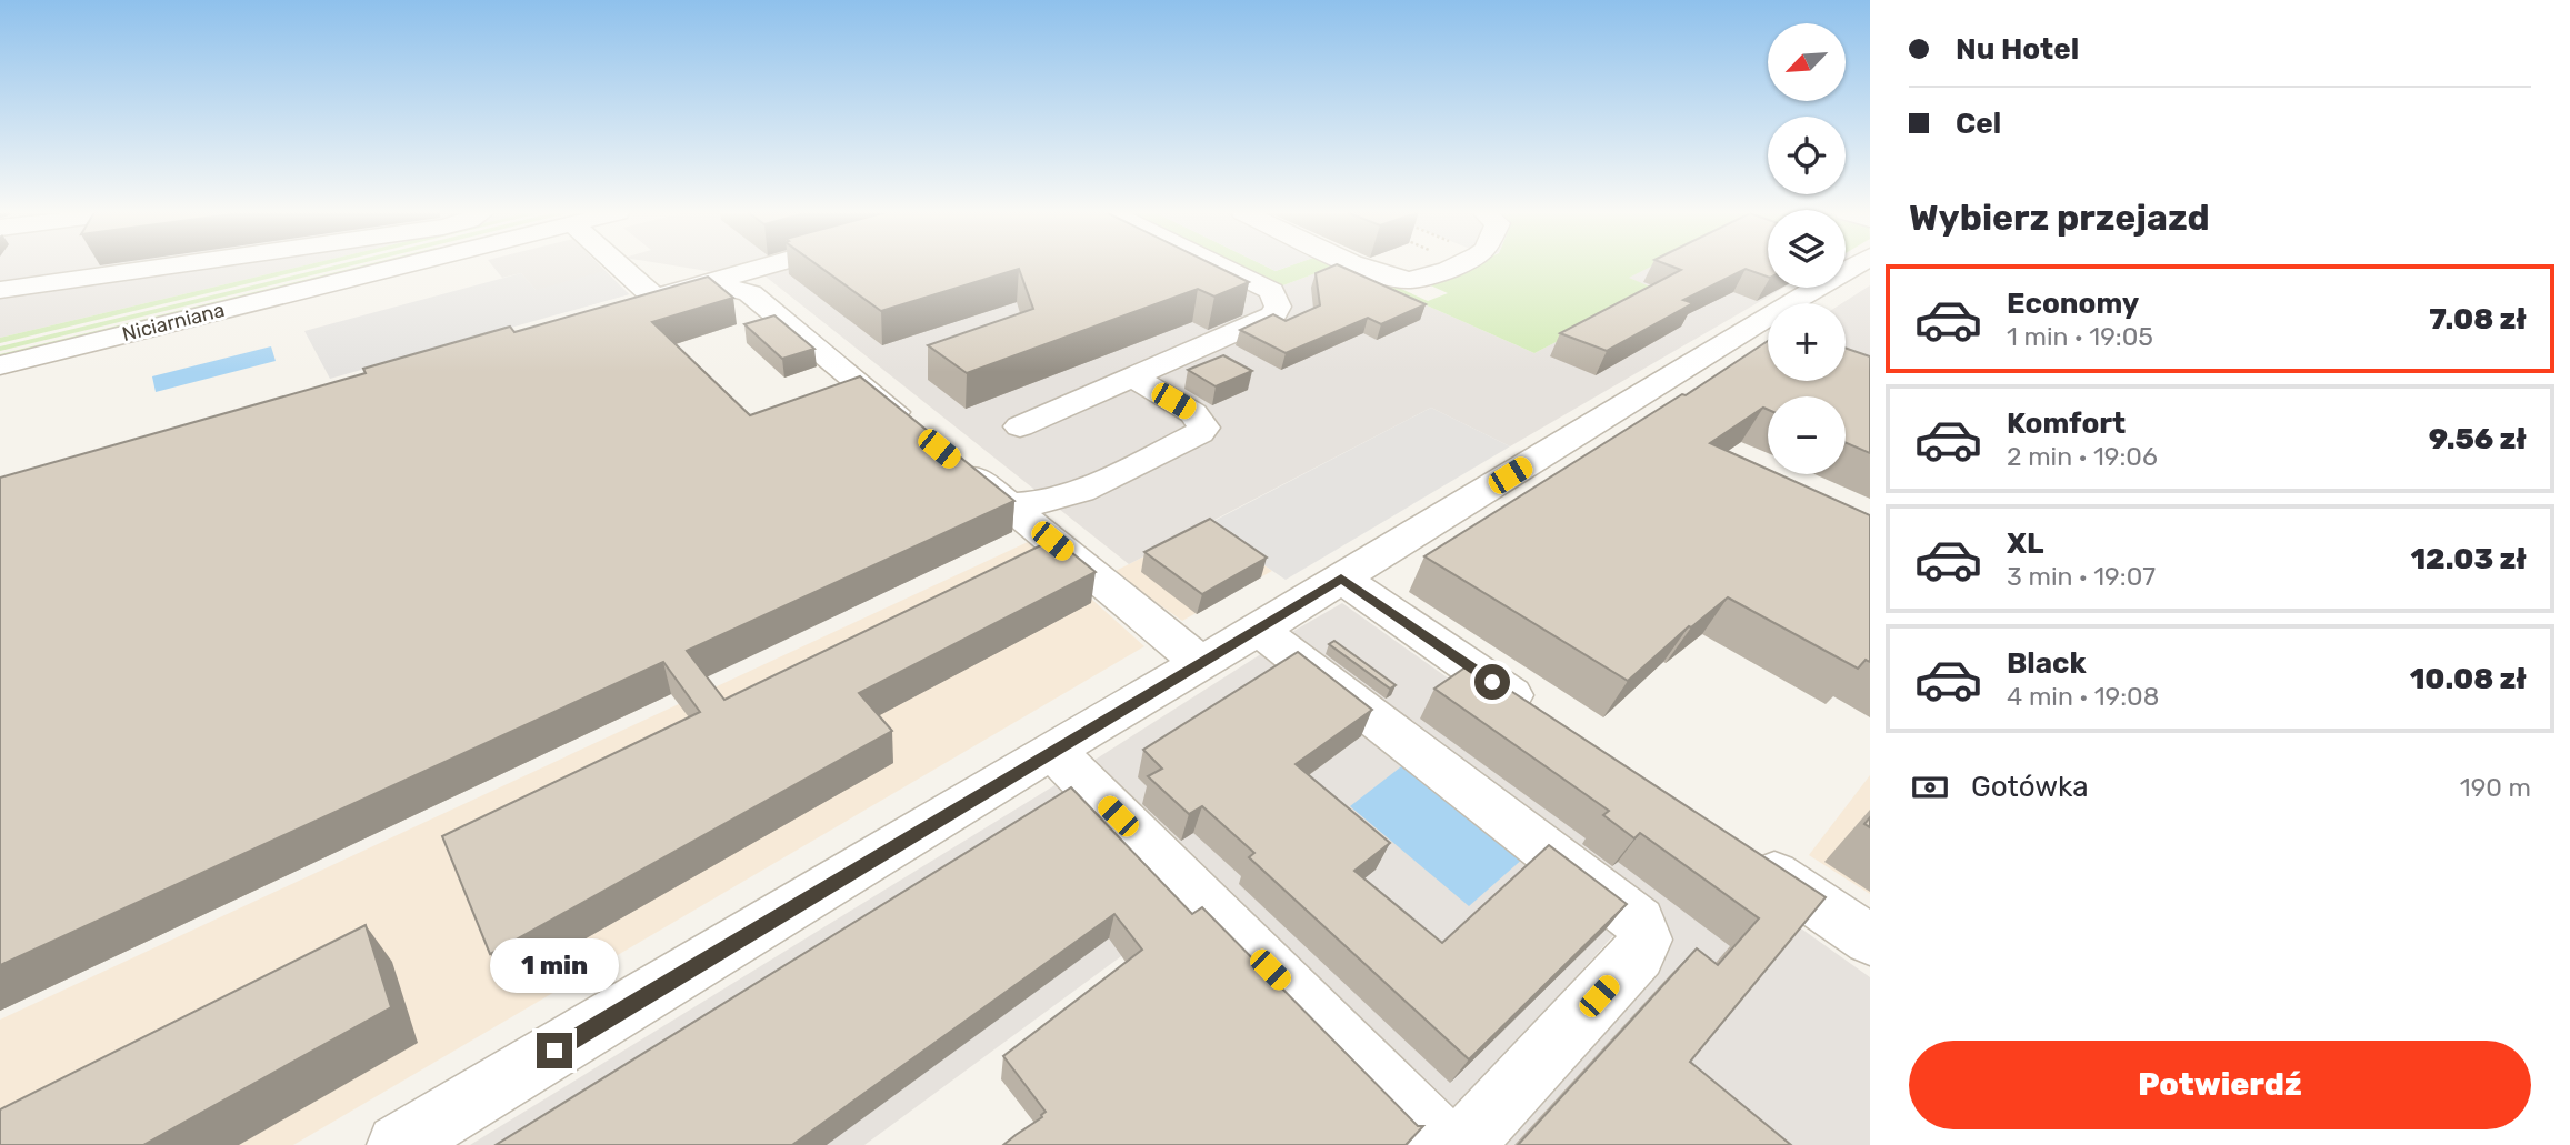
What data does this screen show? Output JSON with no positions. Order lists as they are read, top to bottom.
{
  "streets": {
    "street": ["Niciarniana"]
  },
  "north": "bottom left",
  "page": {
    "banner": ["Nu Hotel", "Cel"],
    "map_buttons": ["+", "−"],
    "heading": "Wybierz przejazd",
    "list": [
      {
        "name": "Economy",
        "note": "1 min · 19:05",
        "value": "7.08 zł"
      },
      {
        "name": "Komfort",
        "note": "2 min · 19:06",
        "value": "9.56 zł"
      },
      {
        "name": "XL",
        "note": "3 min · 19:07",
        "value": "12.03 zł"
      },
      {
        "name": "Black",
        "note": "4 min · 19:08",
        "value": "10.08 zł"
      }
    ],
    "pay": ["Gotówka", "190 m"],
    "bubble": "1 min",
    "buttons": "Potwierdź"
  }
}
